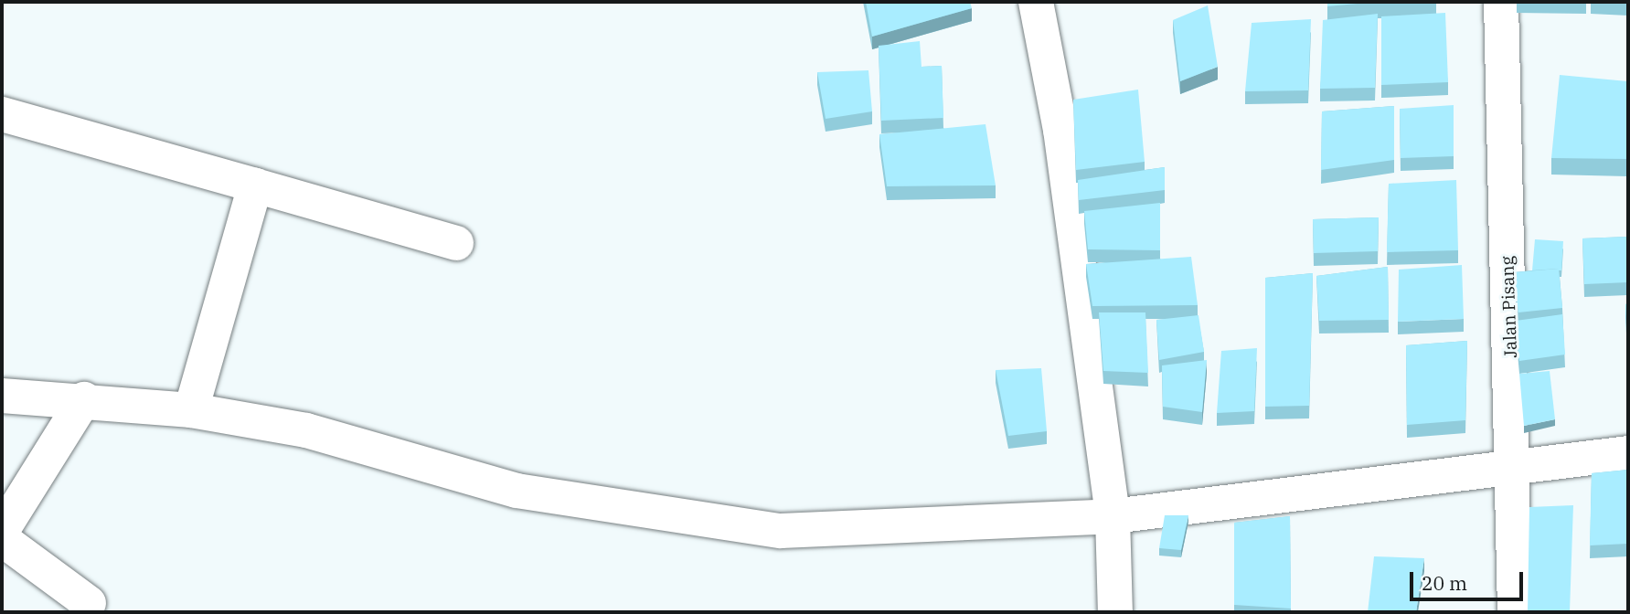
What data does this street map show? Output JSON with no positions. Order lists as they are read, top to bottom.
{
  "streets": {
    "street": ["Jalan Pisang"]
  },
  "scale_bar": "20 m"
}
